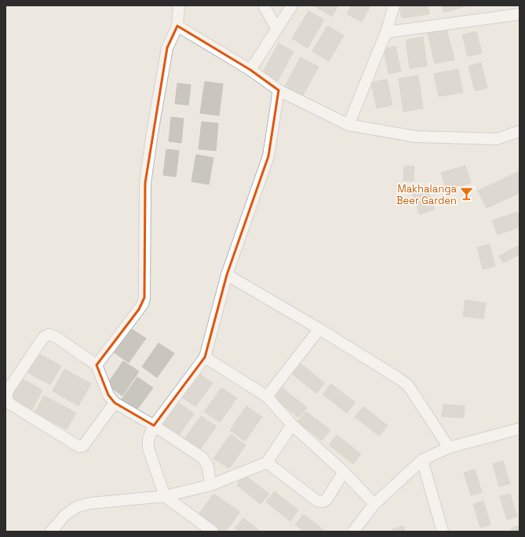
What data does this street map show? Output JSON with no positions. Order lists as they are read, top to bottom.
{
  "places": {
    "bar": ["Makhalanga Beer Garden"]
  }
}
